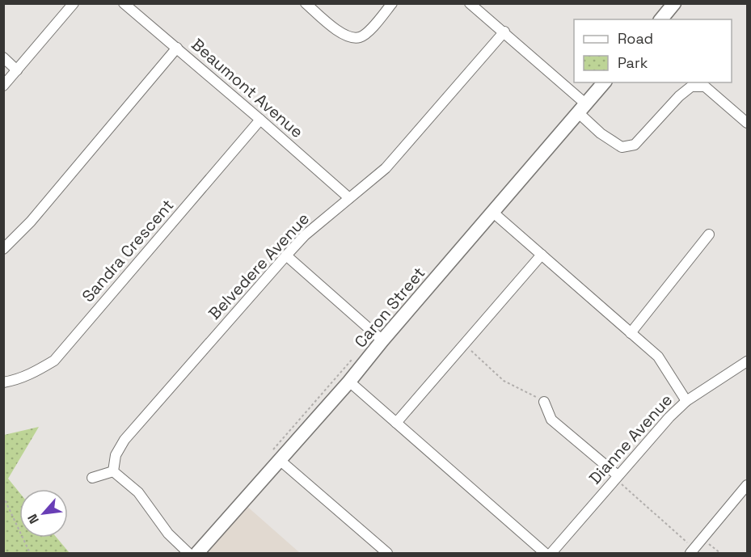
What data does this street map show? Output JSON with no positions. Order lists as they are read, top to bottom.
{
  "streets": {
    "street": [
      "Beaumont Avenue",
      "Sandra Crescent",
      "Belvedere Avenue",
      "Caron Street",
      "Dianne Avenue"
    ]
  },
  "crossings": [
    ["Beaumont Avenue", "Sandra Crescent"],
    ["Beaumont Avenue", "Belvedere Avenue"]
  ],
  "legend": ["Road", "Park"],
  "north": "bottom left"
}
